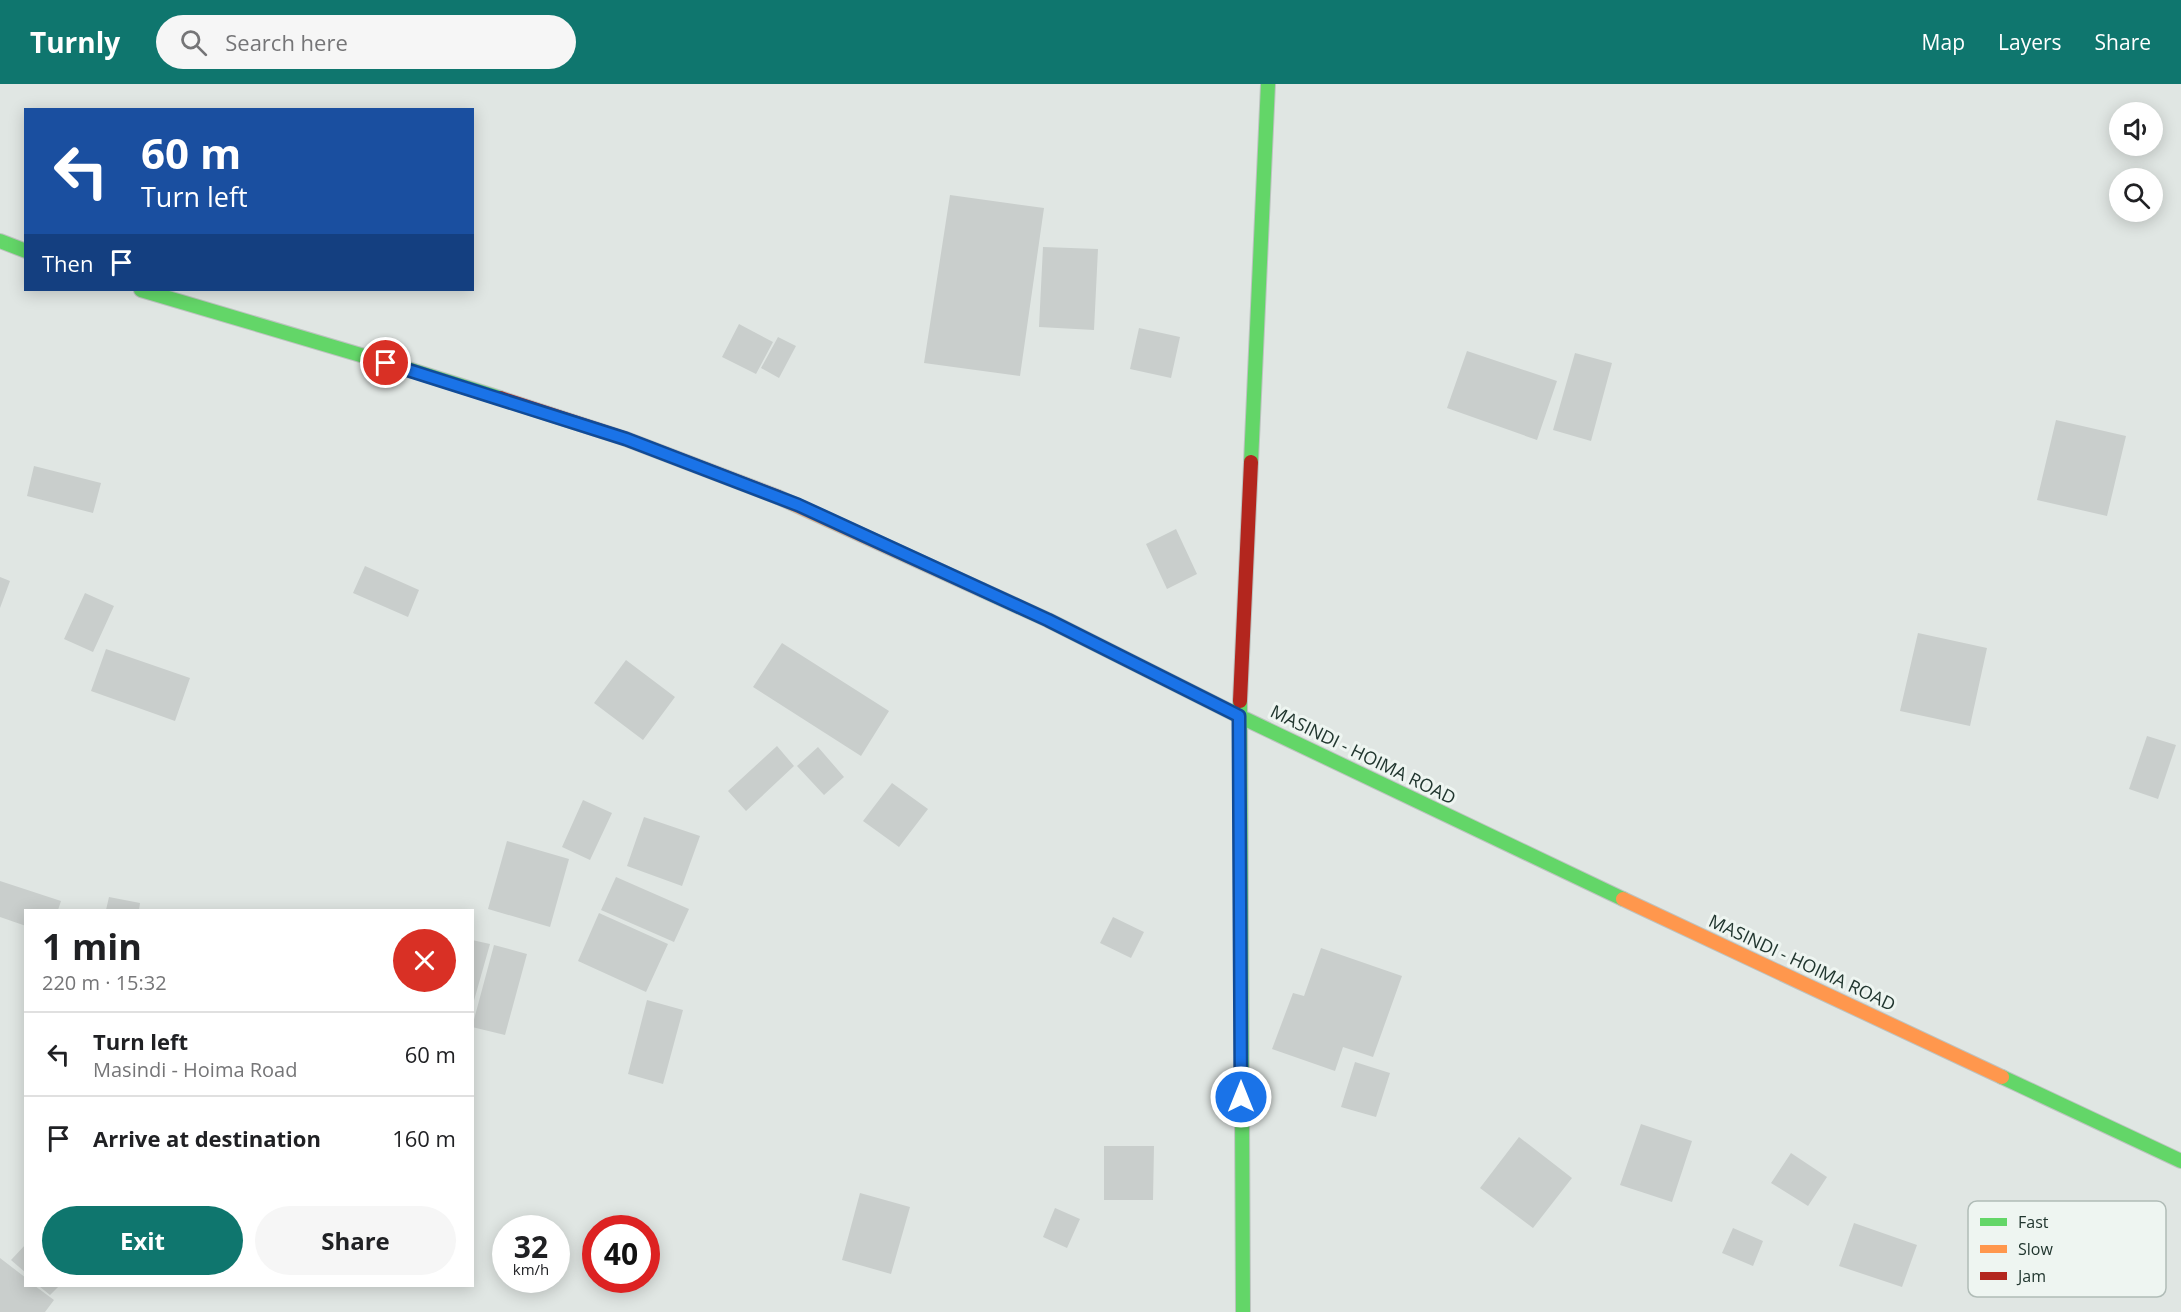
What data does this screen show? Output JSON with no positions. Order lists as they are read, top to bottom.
{
  "streets": {
    "main road": ["MASINDI - HOIMA ROAD"]
  },
  "legend": ["Fast", "Slow", "Jam"],
  "page": {
    "header": "Turnly",
    "search": "Search here",
    "nav": ["Map", "Layers", "Share"],
    "turn": ["60 m", "Turn left"],
    "then": "Then",
    "heading": ["1 min", "220 m · 15:32"],
    "list": [
      {
        "name": "Turn left",
        "note": "Masindi - Hoima Road",
        "value": "60 m"
      },
      {
        "name": "Arrive at destination",
        "value": "160 m"
      }
    ],
    "buttons": ["Exit", "Share"],
    "speed": "32 km/h",
    "limit": "40"
  }
}
